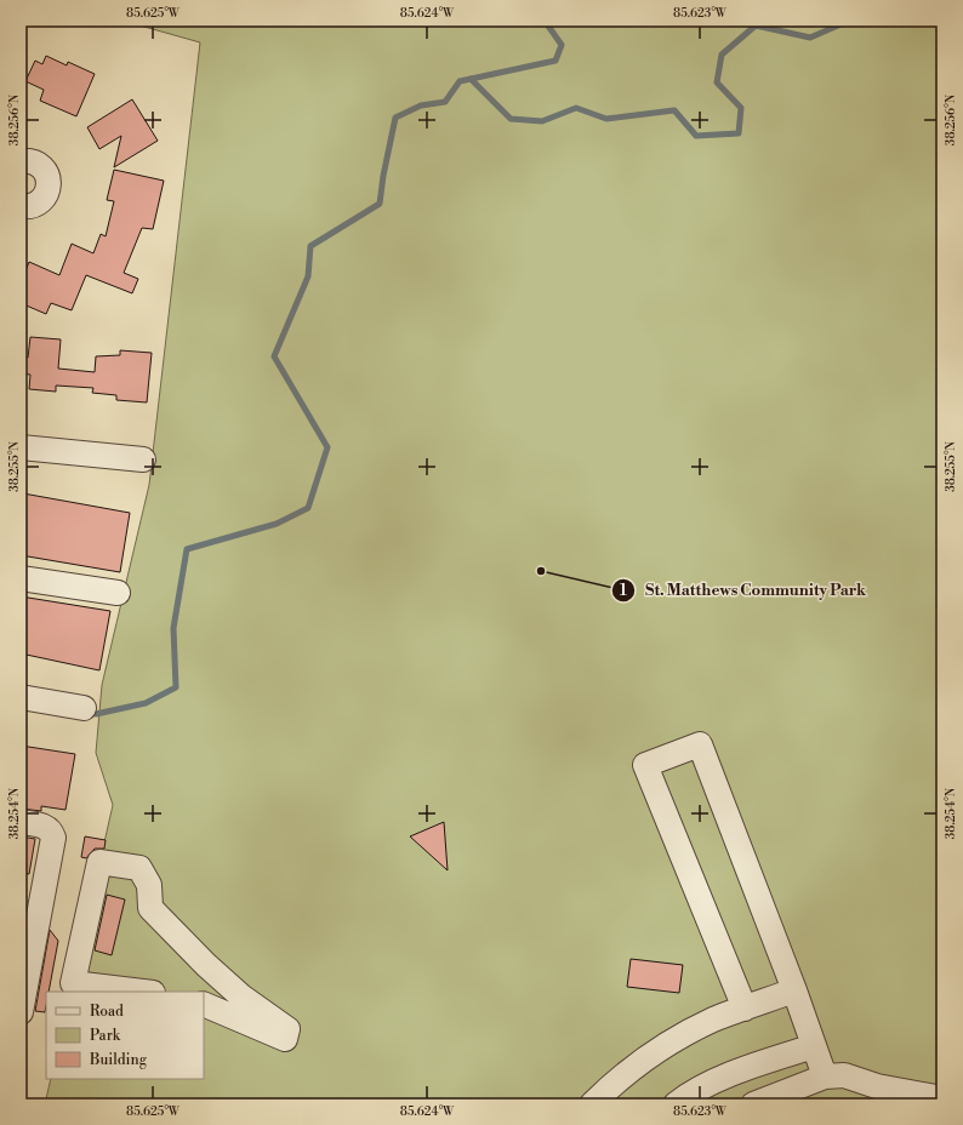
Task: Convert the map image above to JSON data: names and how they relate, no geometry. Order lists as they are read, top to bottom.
{
  "places": ["St. Matthews Community Park"],
  "legend": ["Road", "Park", "Building"],
  "coordinates": [
    "85.625°W",
    "85.624°W",
    "85.623°W",
    "38.256°N",
    "38.255°N",
    "38.254°N"
  ]
}
